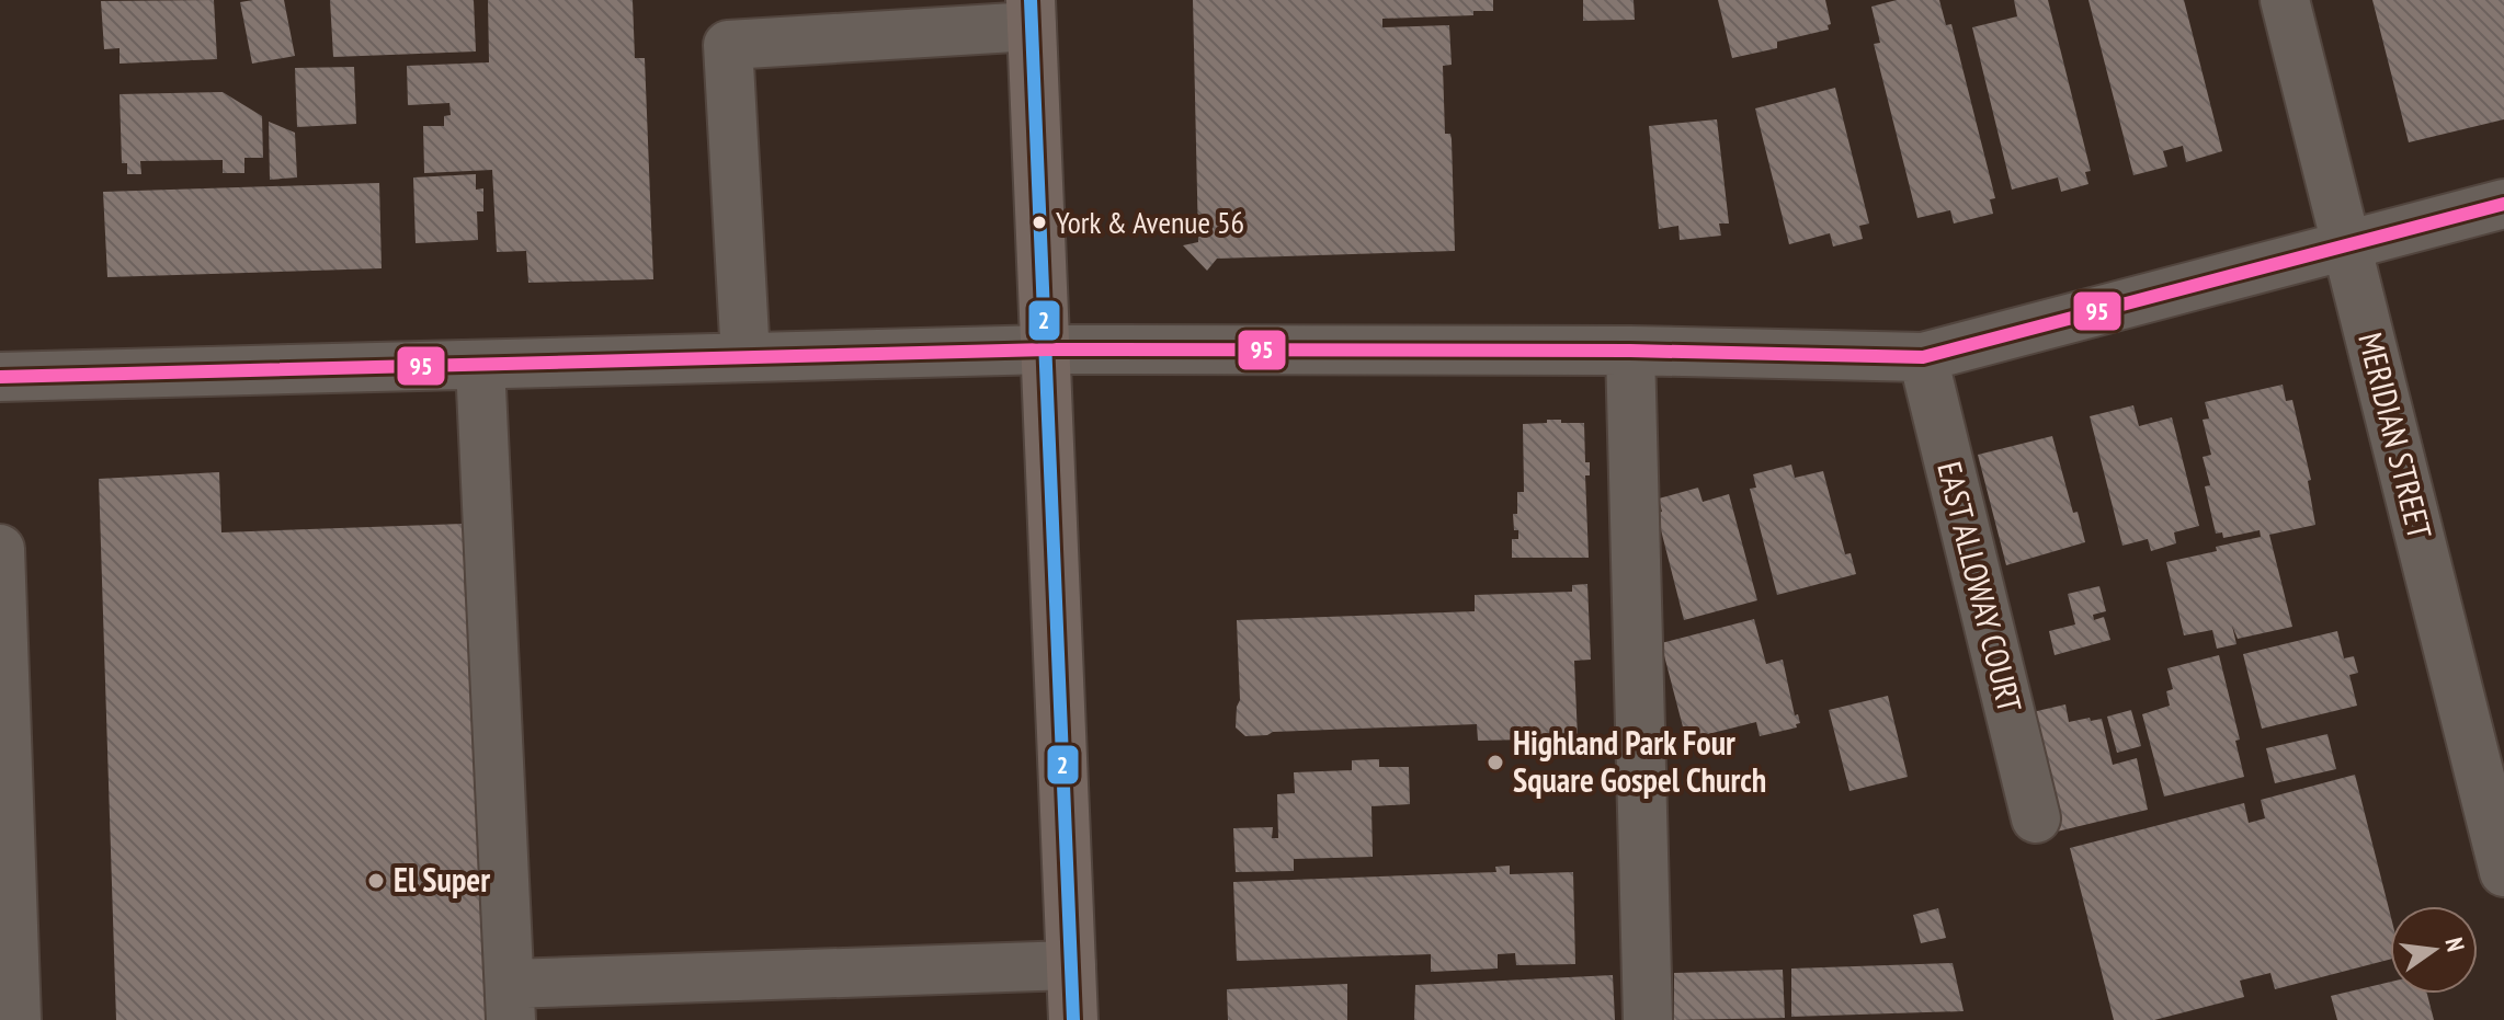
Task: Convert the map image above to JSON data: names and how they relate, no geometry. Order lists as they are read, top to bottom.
{
  "streets": {
    "street": ["MERIDIAN STREET", "EAST ALLOWAY COURT"]
  },
  "places": ["York & Avenue 56", "Highland Park Four Square Gospel Church", "El Super"],
  "lines": ["transit line 2", "transit line 95"],
  "north": "right"
}
